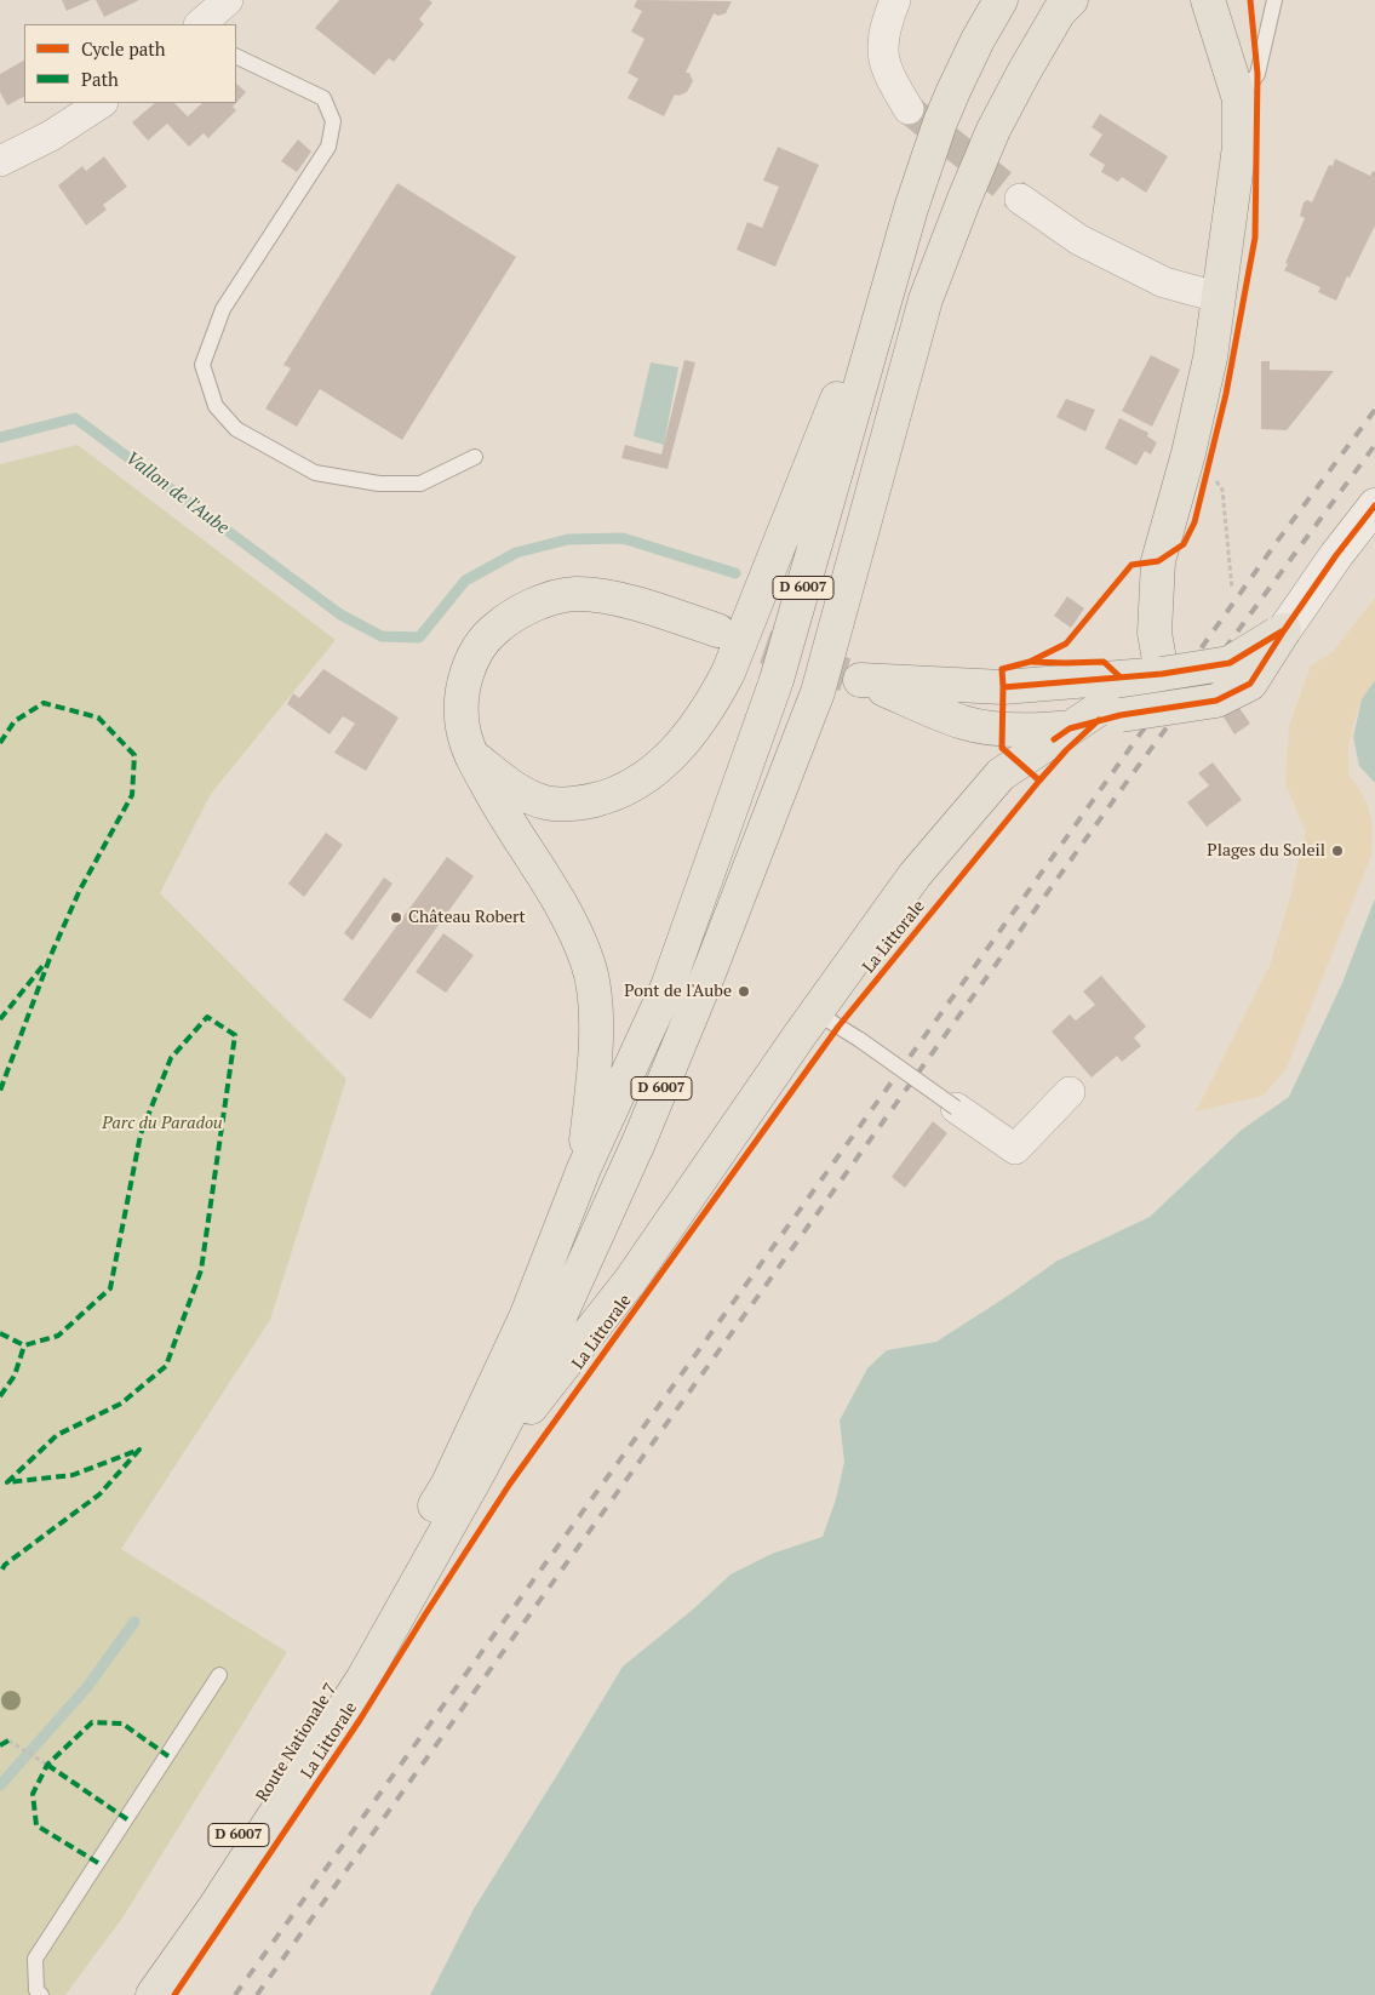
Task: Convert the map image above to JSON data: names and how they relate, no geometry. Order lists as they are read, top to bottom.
{
  "streets": {
    "main road": ["D 6007", "Route Nationale 7"],
    "cycle path": ["La Littorale"]
  },
  "crossings": [
    ["D 6007", "Route Nationale 7"]
  ],
  "water": ["Vallon de l'Aube"],
  "parks": ["Parc du Paradou"],
  "places": ["Plages du Soleil", "Château Robert", "Pont de l'Aube"],
  "legend": ["Cycle path", "Path"]
}
